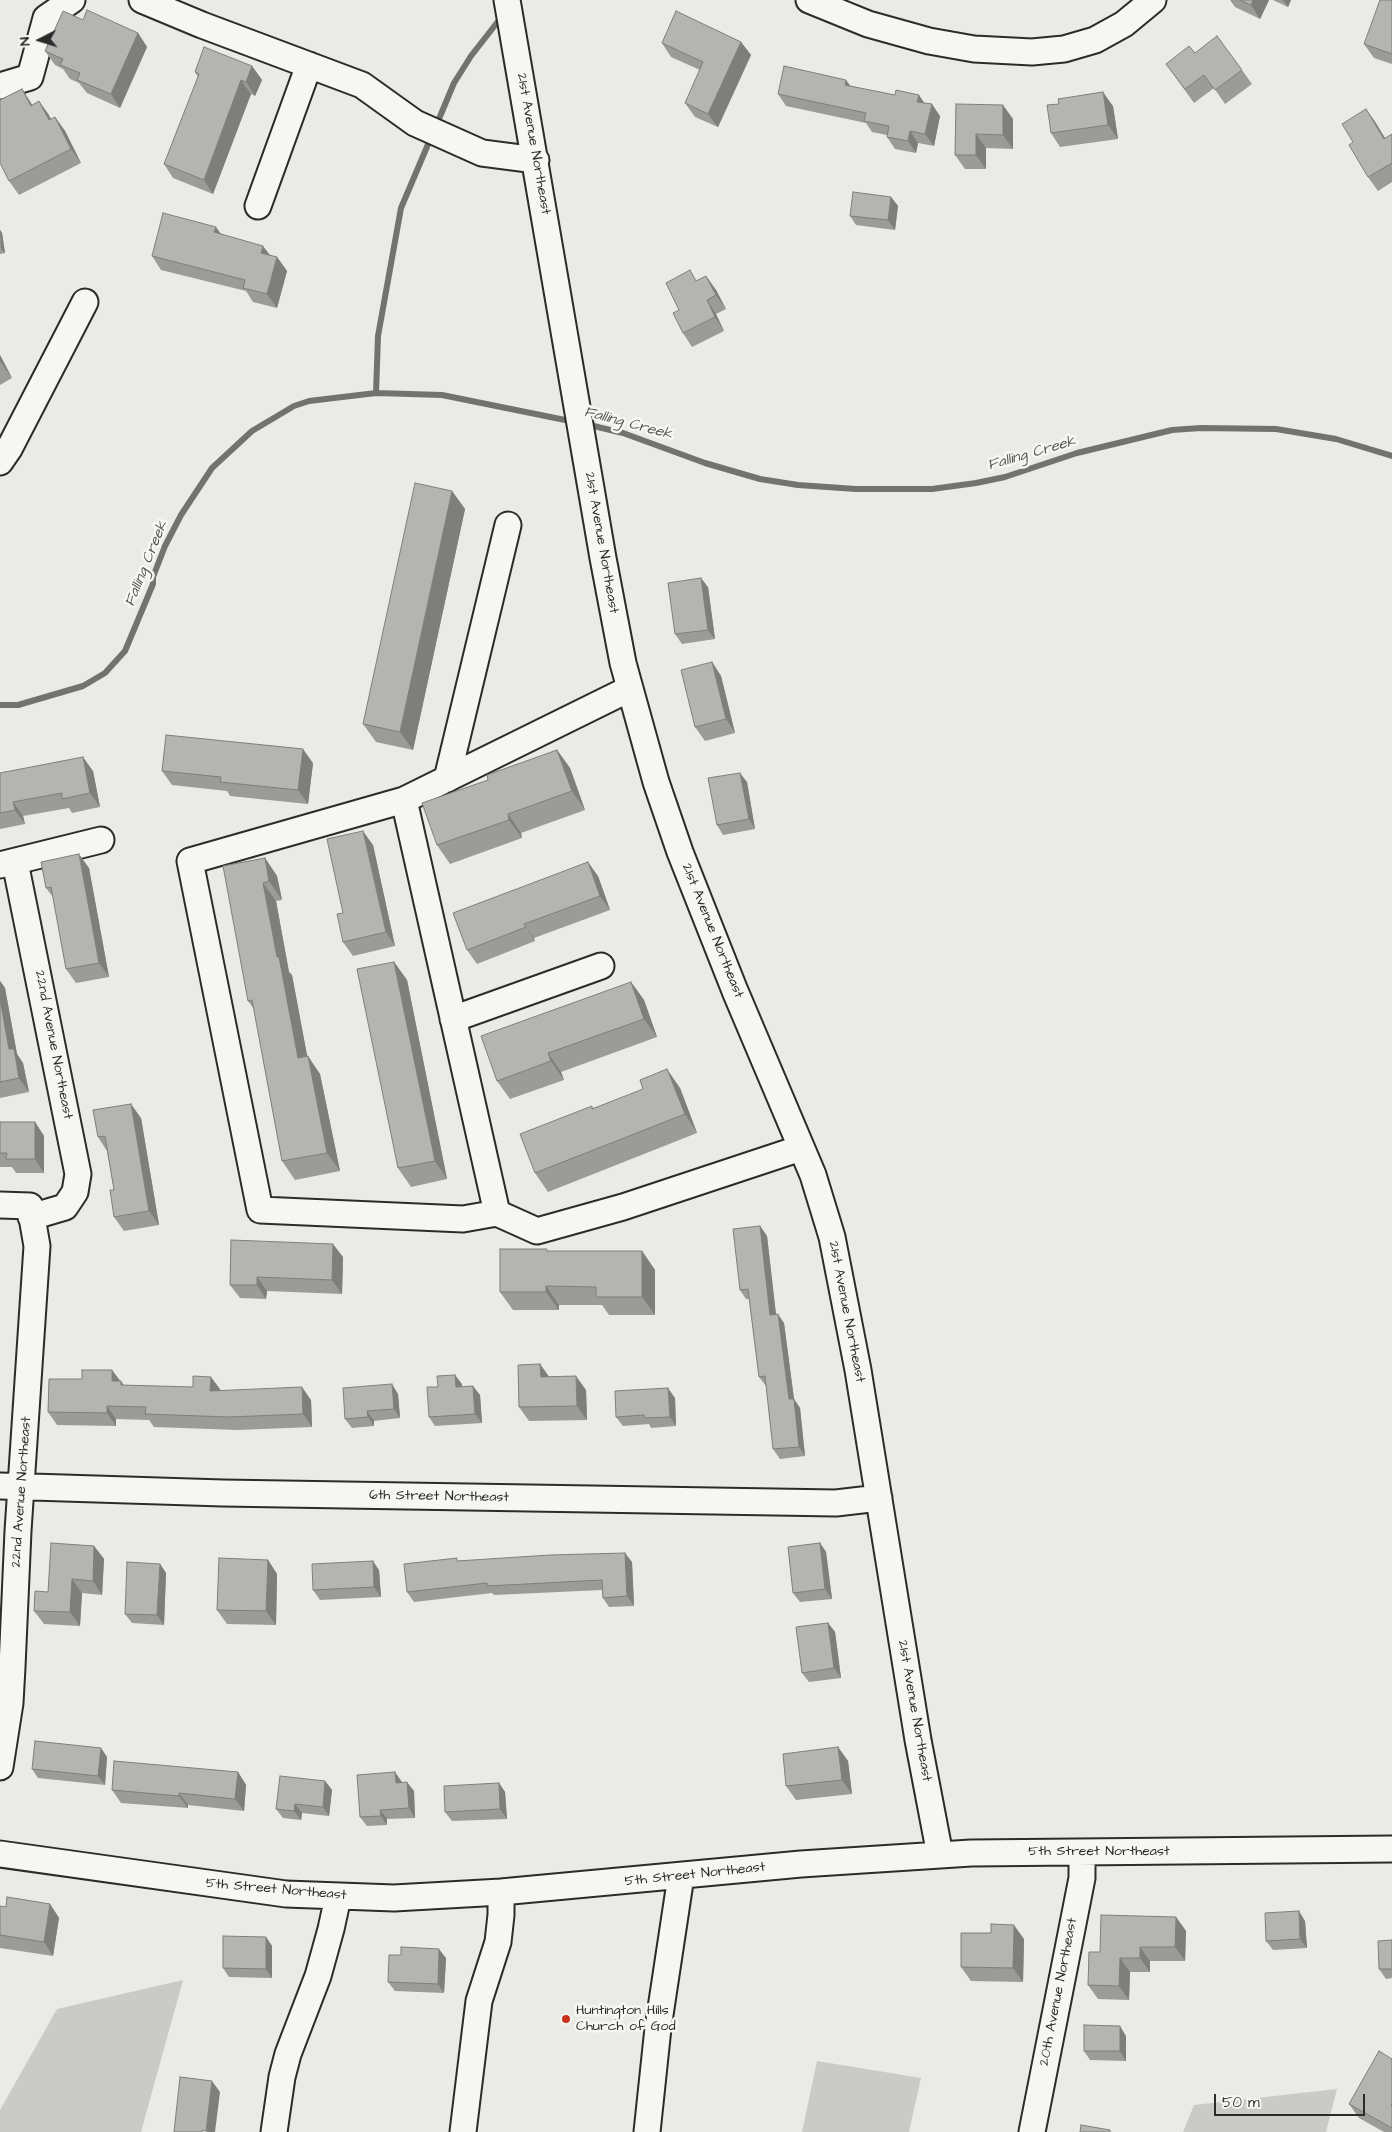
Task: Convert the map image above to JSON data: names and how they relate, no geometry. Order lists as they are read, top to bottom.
{
  "streets": {
    "street": [
      "21st Avenue Northeast",
      "22nd Avenue Northeast",
      "6th Street Northeast",
      "5th Street Northeast",
      "20th Avenue Northeast"
    ]
  },
  "crossings": [
    ["21st Avenue Northeast", "6th Street Northeast"],
    ["21st Avenue Northeast", "5th Street Northeast"],
    ["22nd Avenue Northeast", "6th Street Northeast"],
    ["5th Street Northeast", "20th Avenue Northeast"]
  ],
  "water": ["Falling Creek"],
  "places": ["Huntington Hills Church of God"],
  "scale_bar": "50 m",
  "north": "left"
}
